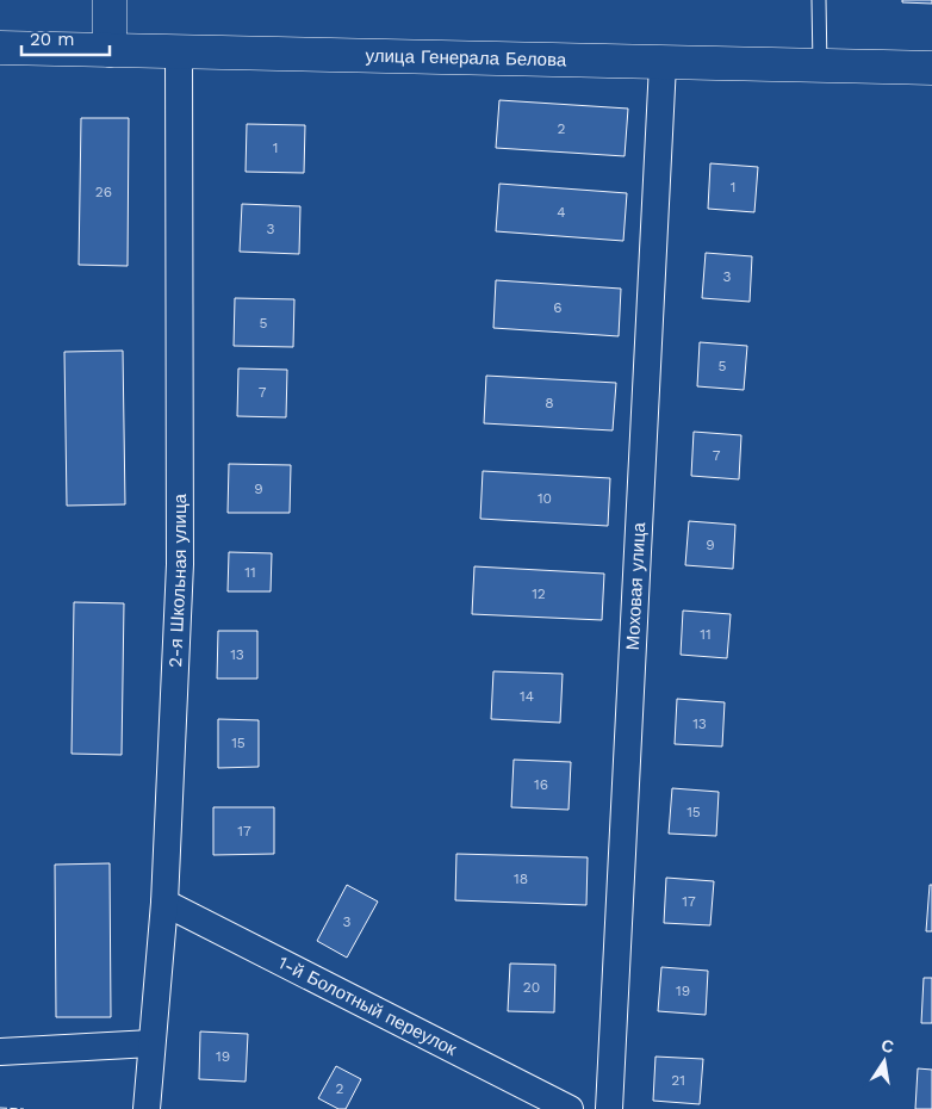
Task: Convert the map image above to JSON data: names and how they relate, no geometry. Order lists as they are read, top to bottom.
{
  "streets": {
    "street": [
      "улица Генерала Белова",
      "2-я Школьная улица",
      "Моховая улица",
      "1-й Болотный переулок"
    ]
  },
  "crossings": [
    ["улица Генерала Белова", "2-я Школьная улица"],
    ["улица Генерала Белова", "Моховая улица"],
    ["2-я Школьная улица", "1-й Болотный переулок"]
  ],
  "house_numbers": [
    "2",
    "1",
    "1",
    "26",
    "4",
    "3",
    "3",
    "6",
    "5",
    "5",
    "7",
    "8",
    "7",
    "9",
    "10",
    "9",
    "11",
    "12",
    "11",
    "13",
    "14",
    "13",
    "15",
    "16",
    "15",
    "17",
    "18",
    "17",
    "3",
    "20",
    "19",
    "19",
    "21",
    "2"
  ],
  "scale_bar": "20 m",
  "north": "top"
}
